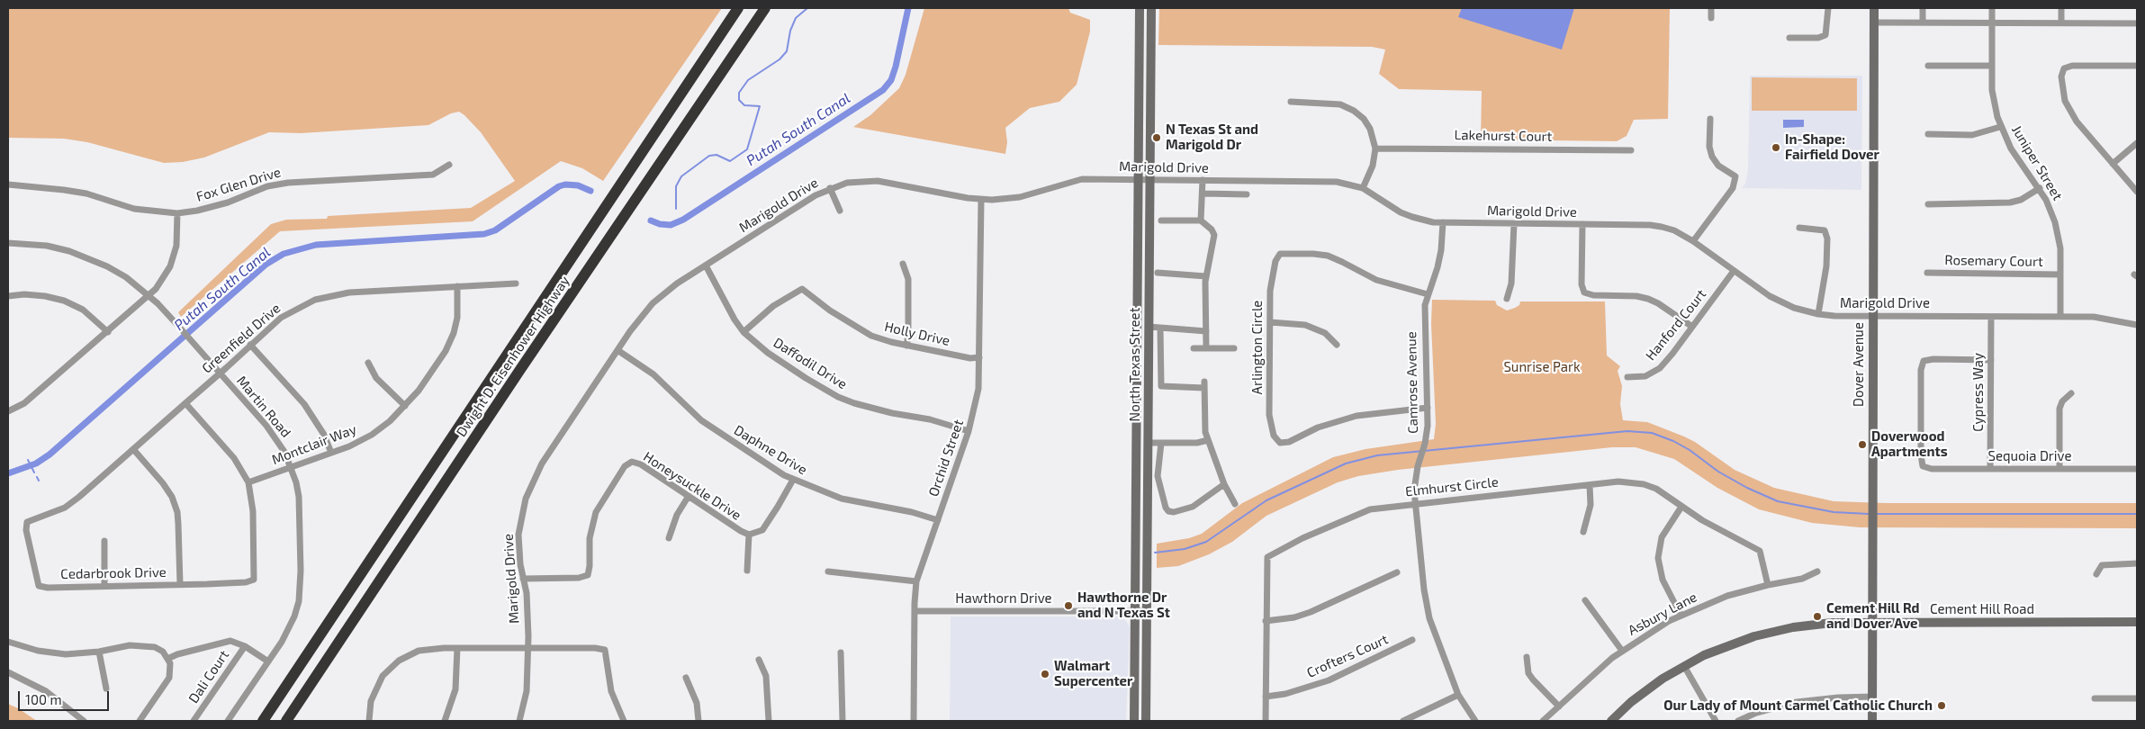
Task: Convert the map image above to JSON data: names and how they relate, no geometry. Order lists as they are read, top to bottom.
{
  "streets": {
    "highway": ["Dwight D. Eisenhower Highway"],
    "main road": ["North Texas Street", "Dover Avenue", "Cement Hill Road"],
    "street": [
      "Lakehurst Court",
      "Juniper Street",
      "Marigold Drive",
      "Fox Glen Drive",
      "Rosemary Court",
      "Hanford Court",
      "Holly Drive",
      "Greenfield Drive",
      "Arlington Circle",
      "Daffodil Drive",
      "Camrose Avenue",
      "Cypress Way",
      "Martin Road",
      "Montclair Way",
      "Daphne Drive",
      "Sequoia Drive",
      "Orchid Street",
      "Honeysuckle Drive",
      "Elmhurst Circle",
      "Cedarbrook Drive",
      "Hawthorn Drive",
      "Asbury Lane",
      "Crofters Court",
      "Dali Court"
    ]
  },
  "crossings": [
    ["Juniper Street", "Marigold Drive"],
    ["Juniper Street", "Rosemary Court"],
    ["Marigold Drive", "Hanford Court"],
    ["Marigold Drive", "Daffodil Drive"],
    ["Marigold Drive", "North Texas Street"],
    ["Marigold Drive", "Dover Avenue"],
    ["Marigold Drive", "Camrose Avenue"],
    ["Marigold Drive", "Cypress Way"],
    ["Marigold Drive", "Daphne Drive"],
    ["Marigold Drive", "Orchid Street"],
    ["Marigold Drive", "Honeysuckle Drive"],
    ["Holly Drive", "Daffodil Drive"],
    ["Holly Drive", "Orchid Street"],
    ["Greenfield Drive", "Martin Road"],
    ["Greenfield Drive", "Montclair Way"],
    ["Greenfield Drive", "Cedarbrook Drive"],
    ["Arlington Circle", "Camrose Avenue"],
    ["Daffodil Drive", "Orchid Street"],
    ["North Texas Street", "Hawthorn Drive"],
    ["Dover Avenue", "Cement Hill Road"],
    ["Camrose Avenue", "Elmhurst Circle"],
    ["Cypress Way", "Sequoia Drive"],
    ["Martin Road", "Montclair Way"],
    ["Montclair Way", "Cedarbrook Drive"],
    ["Daphne Drive", "Orchid Street"],
    ["Daphne Drive", "Honeysuckle Drive"],
    ["Orchid Street", "Hawthorn Drive"],
    ["Elmhurst Circle", "Asbury Lane"],
    ["Elmhurst Circle", "Crofters Court"]
  ],
  "water": ["Putah South Canal"],
  "parks": ["Sunrise Park"],
  "places": [
    "N Texas St and Marigold Dr",
    "In-Shape: Fairfield Dover",
    "Doverwood Apartments",
    "Hawthorne Dr and N Texas St",
    "Cement Hill Rd and Dover Ave",
    "Walmart Supercenter",
    "Our Lady of Mount Carmel Catholic Church"
  ],
  "scale_bar": "100 m"
}
